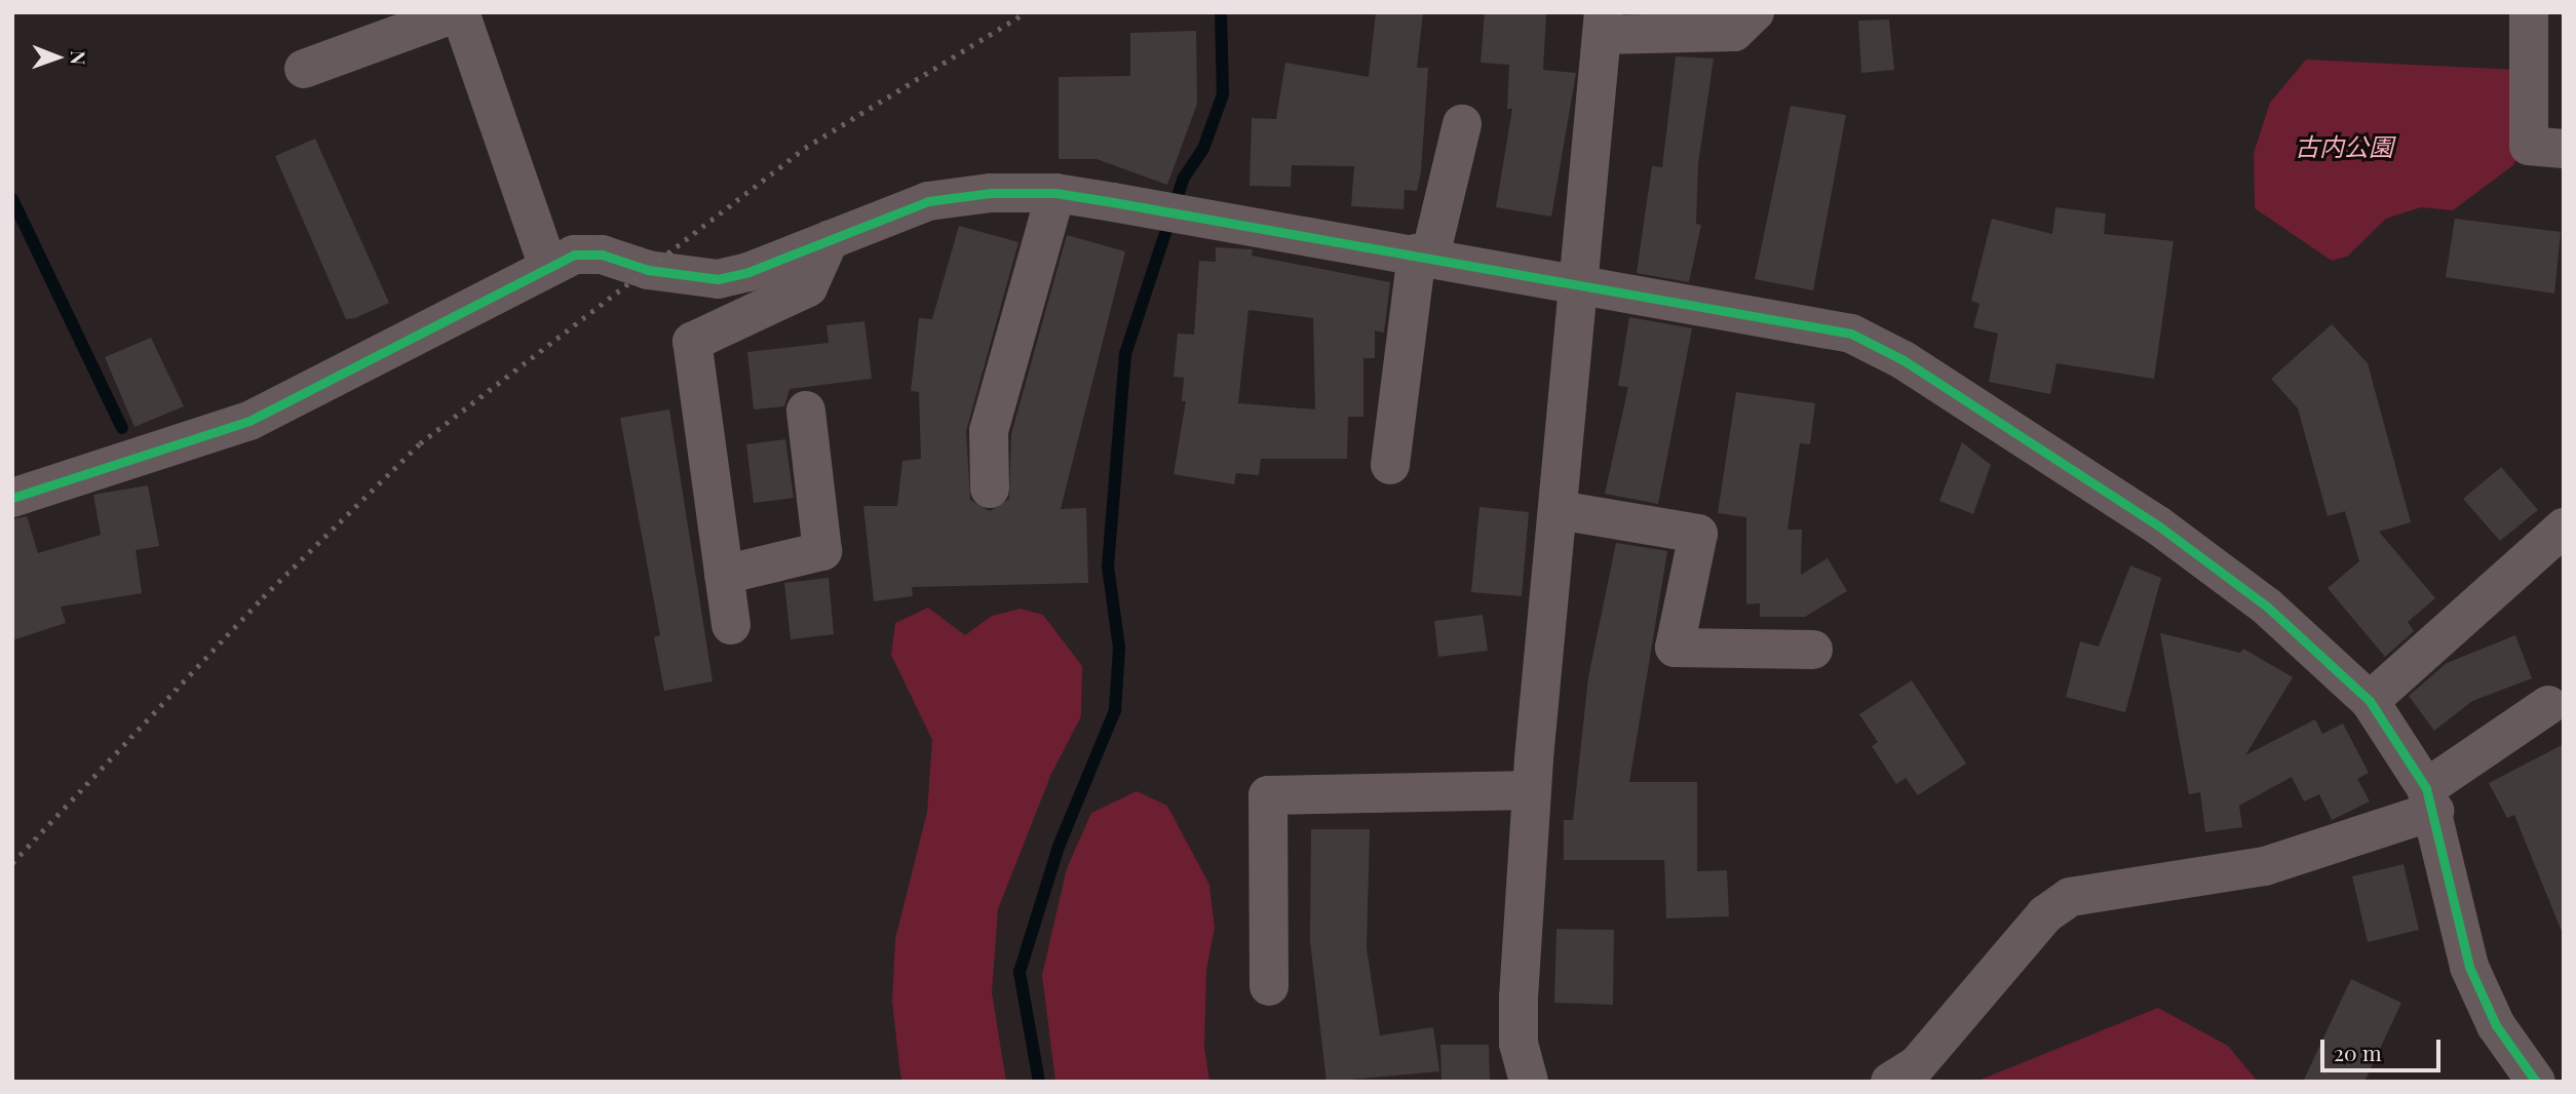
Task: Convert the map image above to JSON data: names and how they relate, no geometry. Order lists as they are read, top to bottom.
{
  "parks": ["古内公園"],
  "scale_bar": "20 m",
  "north": "right"
}
